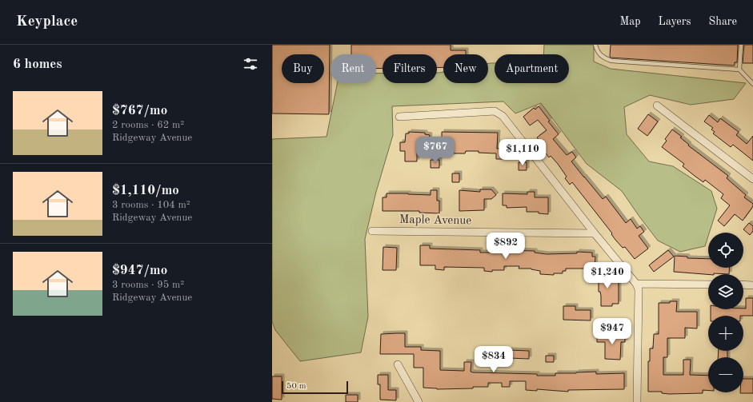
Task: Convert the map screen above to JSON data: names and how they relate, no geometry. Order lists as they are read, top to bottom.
{
  "streets": {
    "street": ["Maple Avenue"]
  },
  "scale_bar": "50 m",
  "page": {
    "header": "Keyplace",
    "nav": ["Map", "Layers", "Share"],
    "heading": "6 homes",
    "chip": [
      "Buy",
      "Rent",
      "Filters",
      "New",
      "Apartment"
    ],
    "list": [
      {
        "name": "$767/mo",
        "note": "2 rooms · 62 m² · Ridgeway Avenue"
      },
      {
        "name": "$1,110/mo",
        "note": "3 rooms · 104 m² · Ridgeway Avenue"
      },
      {
        "name": "$947/mo",
        "note": "3 rooms · 95 m² · Ridgeway Avenue"
      }
    ],
    "price": [
      "$767",
      "$1,110",
      "$892",
      "$1,240",
      "$947",
      "$834"
    ],
    "map_buttons": ["+", "−"],
    "scale": "50 m"
  }
}
